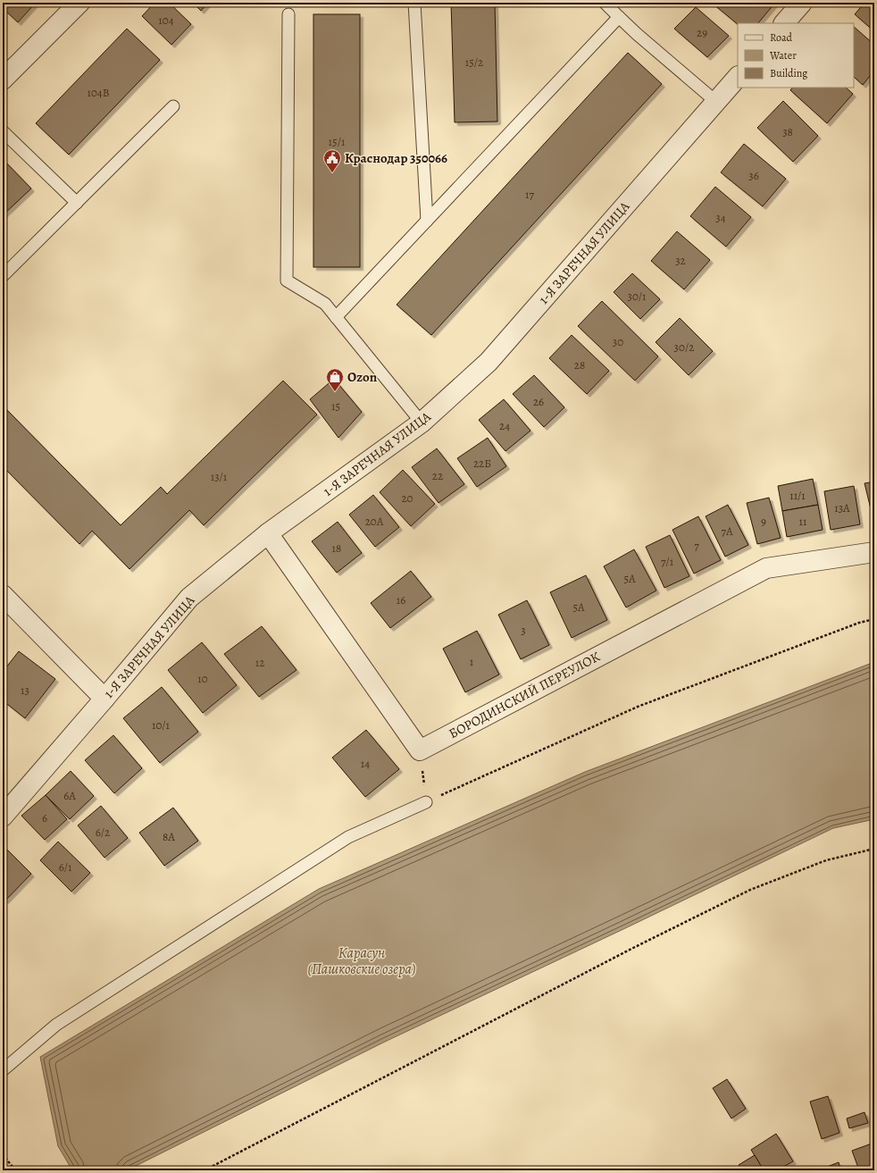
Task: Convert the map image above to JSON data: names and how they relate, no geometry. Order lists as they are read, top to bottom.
{
  "streets": {
    "street": ["1-Я ЗАРЕЧНАЯ УЛИЦА", "БОРОДИНСКИЙ ПЕРЕУЛОК"]
  },
  "water": ["Карасун (Пашковские озера)"],
  "places": {
    "public building": ["Краснодар 350066"],
    "shop": ["Ozon"]
  },
  "house_numbers": [
    "104",
    "29",
    "15/2",
    "104В",
    "38",
    "15/1",
    "36",
    "17",
    "34",
    "32",
    "30/1",
    "30",
    "30/2",
    "28",
    "26",
    "15",
    "24",
    "22Б",
    "22",
    "13/1",
    "11/1",
    "20",
    "13А",
    "20А",
    "9",
    "11",
    "7А",
    "7",
    "18",
    "7/1",
    "5А",
    "16",
    "5А",
    "3",
    "1",
    "12",
    "10",
    "13",
    "10/1",
    "14",
    "6А",
    "6",
    "6/2",
    "8А",
    "6/1"
  ],
  "legend": ["Road", "Water", "Building"]
}
